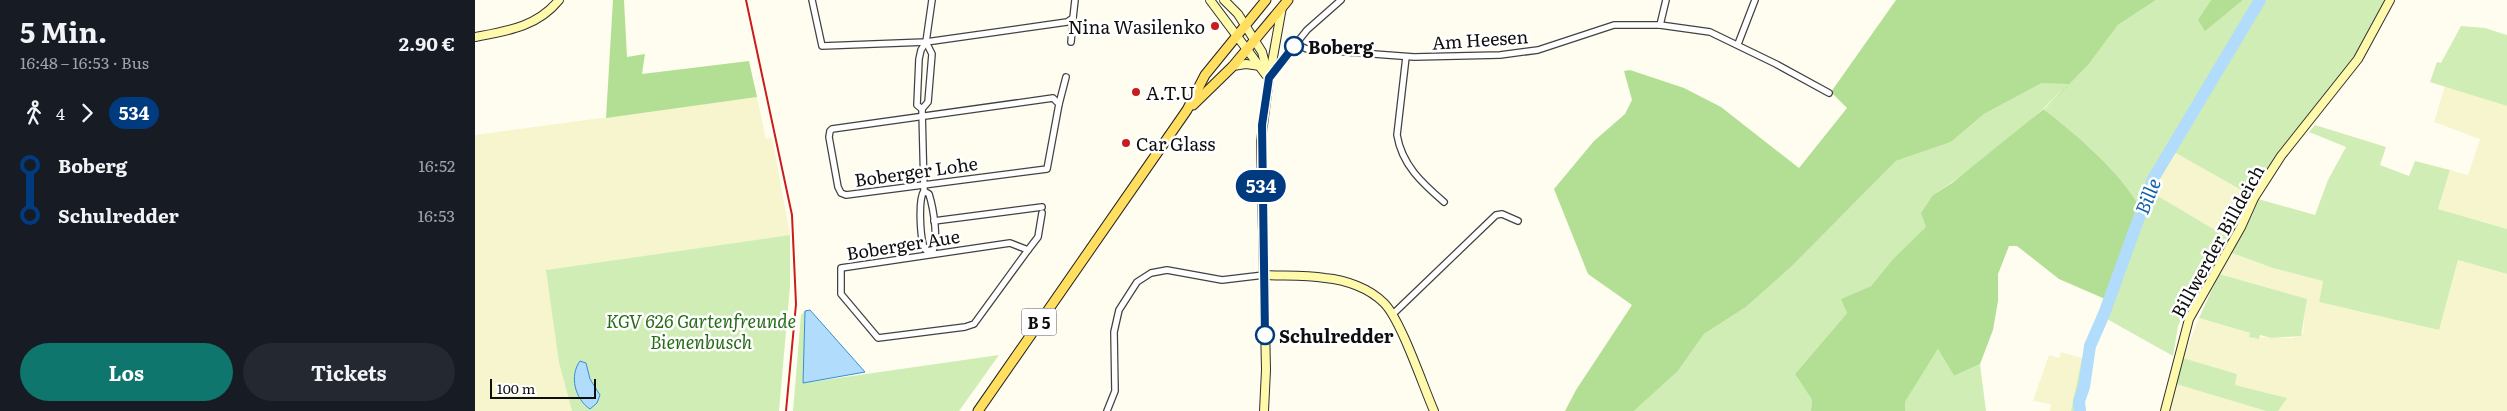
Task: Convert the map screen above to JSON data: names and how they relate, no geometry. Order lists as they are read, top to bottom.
{
  "streets": {
    "main road": ["B 5"],
    "street": [
      "Am Heesen",
      "Boberger Lohe",
      "Billwerder Billdeich",
      "Boberger Aue"
    ]
  },
  "water": ["Bille"],
  "parks": ["KGV 626 Gartenfreunde Bienenbusch"],
  "places": [
    "Nina Wasilenko",
    "Boberg",
    "A.T.U",
    "Car Glass",
    "Schulredder"
  ],
  "lines": ["bus line 534"],
  "scale_bar": "100 m",
  "page": {
    "heading": ["5 Min.", "16:48 – 16:53 · Bus", "2.90 €"],
    "on_map": "534",
    "legs": ["4", "534"],
    "list": [
      {
        "name": "Boberg",
        "value": "16:52"
      },
      {
        "name": "Schulredder",
        "value": "16:53"
      }
    ],
    "buttons": ["Los", "Tickets"],
    "scale": "100 m"
  }
}
